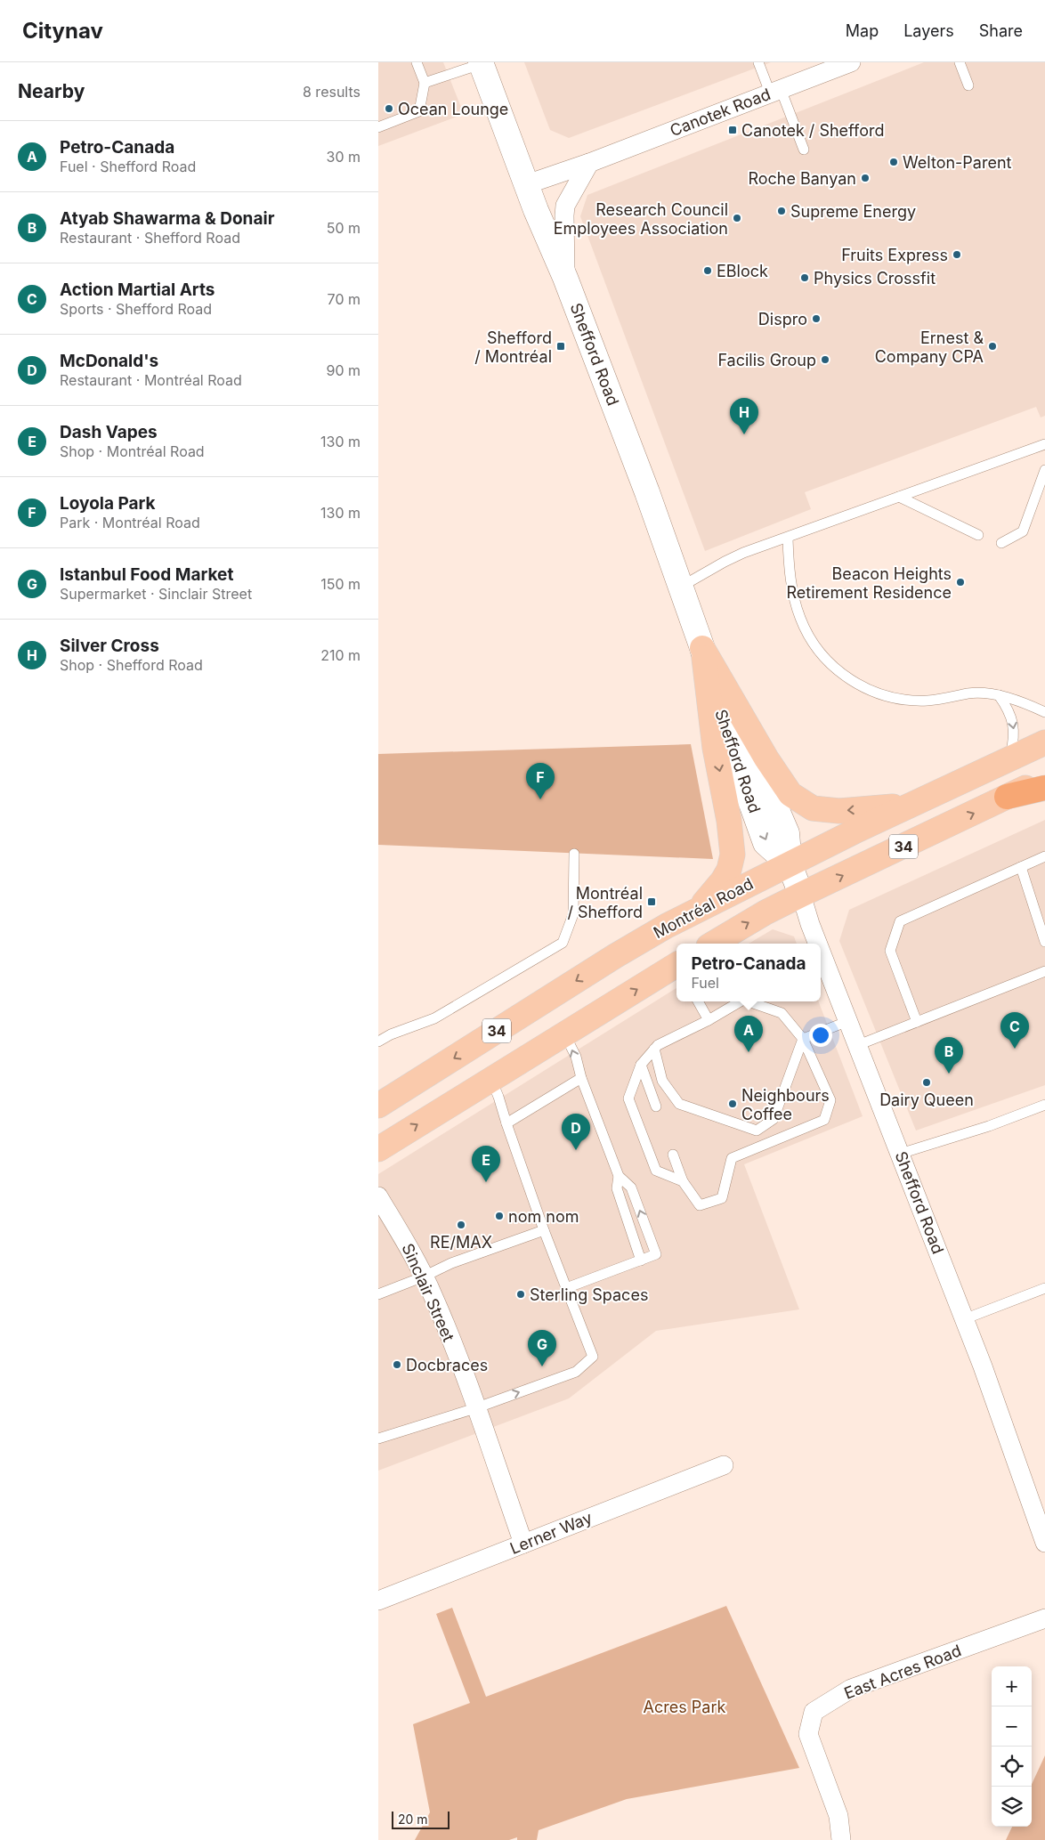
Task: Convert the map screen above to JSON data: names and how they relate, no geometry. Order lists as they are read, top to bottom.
{
  "streets": {
    "main road": ["34", "Montréal Road"],
    "street": [
      "Canotek Road",
      "Shefford Road",
      "Sinclair Street",
      "Lerner Way",
      "East Acres Road"
    ]
  },
  "crossings": [
    ["Canotek Road", "Shefford Road"],
    ["Shefford Road", "34"],
    ["Shefford Road", "Montréal Road"],
    ["Sinclair Street", "Lerner Way"]
  ],
  "parks": ["Acres Park"],
  "places": {
    "other": [
      "Ocean Lounge",
      "Welton-Parent",
      "Roche Banyan",
      "Supreme Energy",
      "Research Council Employees Association",
      "Fruits Express",
      "EBlock",
      "Physics Crossfit",
      "Dispro",
      "Ernest & Company CPA",
      "Facilis Group",
      "Beacon Heights Retirement Residence",
      "Dairy Queen",
      "Neighbours Coffee",
      "nom nom",
      "RE/MAX",
      "Sterling Spaces",
      "Docbraces"
    ],
    "transit": ["Canotek / Shefford", "Shefford / Montréal", "Montréal / Shefford"]
  },
  "scale_bar": "20 m",
  "page": {
    "header": "Citynav",
    "nav": ["Map", "Layers", "Share"],
    "heading": ["Nearby", "8 results"],
    "list": [
      {
        "mark": "A",
        "name": "Petro-Canada",
        "note": "Fuel · Shefford Road",
        "value": "30 m"
      },
      {
        "mark": "B",
        "name": "Atyab Shawarma & Donair",
        "note": "Restaurant · Shefford Road",
        "value": "50 m"
      },
      {
        "mark": "C",
        "name": "Action Martial Arts",
        "note": "Sports · Shefford Road",
        "value": "70 m"
      },
      {
        "mark": "D",
        "name": "McDonald's",
        "note": "Restaurant · Montréal Road",
        "value": "90 m"
      },
      {
        "mark": "E",
        "name": "Dash Vapes",
        "note": "Shop · Montréal Road",
        "value": "130 m"
      },
      {
        "mark": "F",
        "name": "Loyola Park",
        "note": "Park · Montréal Road",
        "value": "130 m"
      },
      {
        "mark": "G",
        "name": "Istanbul Food Market",
        "note": "Supermarket · Sinclair Street",
        "value": "150 m"
      },
      {
        "mark": "H",
        "name": "Silver Cross",
        "note": "Shop · Shefford Road",
        "value": "210 m"
      }
    ],
    "pins": [
      "H",
      "F",
      "C",
      "A",
      "B",
      "D",
      "E",
      "G"
    ],
    "popup": ["Petro-Canada", "Fuel"],
    "map_buttons": ["+", "−"],
    "scale": "20 m"
  }
}
